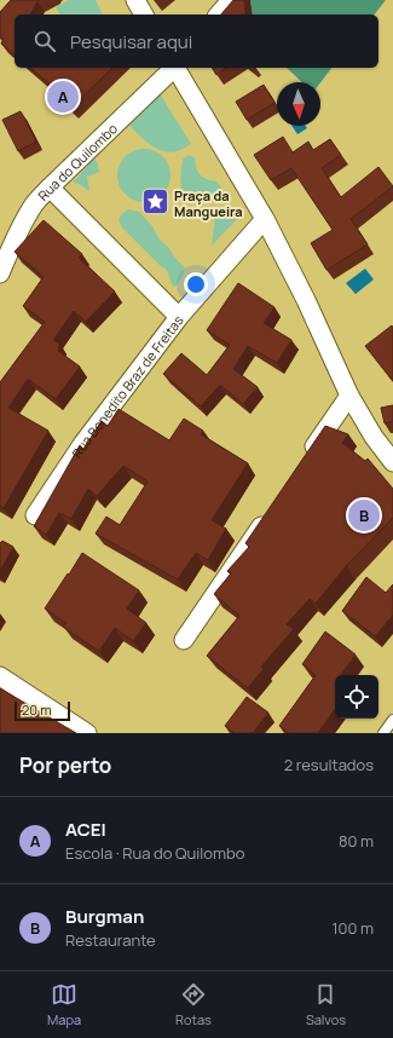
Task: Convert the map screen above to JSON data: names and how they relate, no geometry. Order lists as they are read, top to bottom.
{
  "streets": {
    "street": ["Rua do Quilombo", "Rua Benedito Braz de Freitas"]
  },
  "places": {
    "place": ["Praça da Mangueira"]
  },
  "scale_bar": "20 m",
  "north": "bottom",
  "page": {
    "search": "Pesquisar aqui",
    "pins": ["A", "B"],
    "scale": "20 m",
    "heading": ["Por perto", "2 resultados"],
    "list": [
      {
        "mark": "A",
        "name": "ACEI",
        "note": "Escola · Rua do Quilombo",
        "value": "80 m"
      },
      {
        "mark": "B",
        "name": "Burgman",
        "note": "Restaurante",
        "value": "100 m"
      }
    ],
    "nav": ["Mapa", "Rotas", "Salvos"]
  }
}
